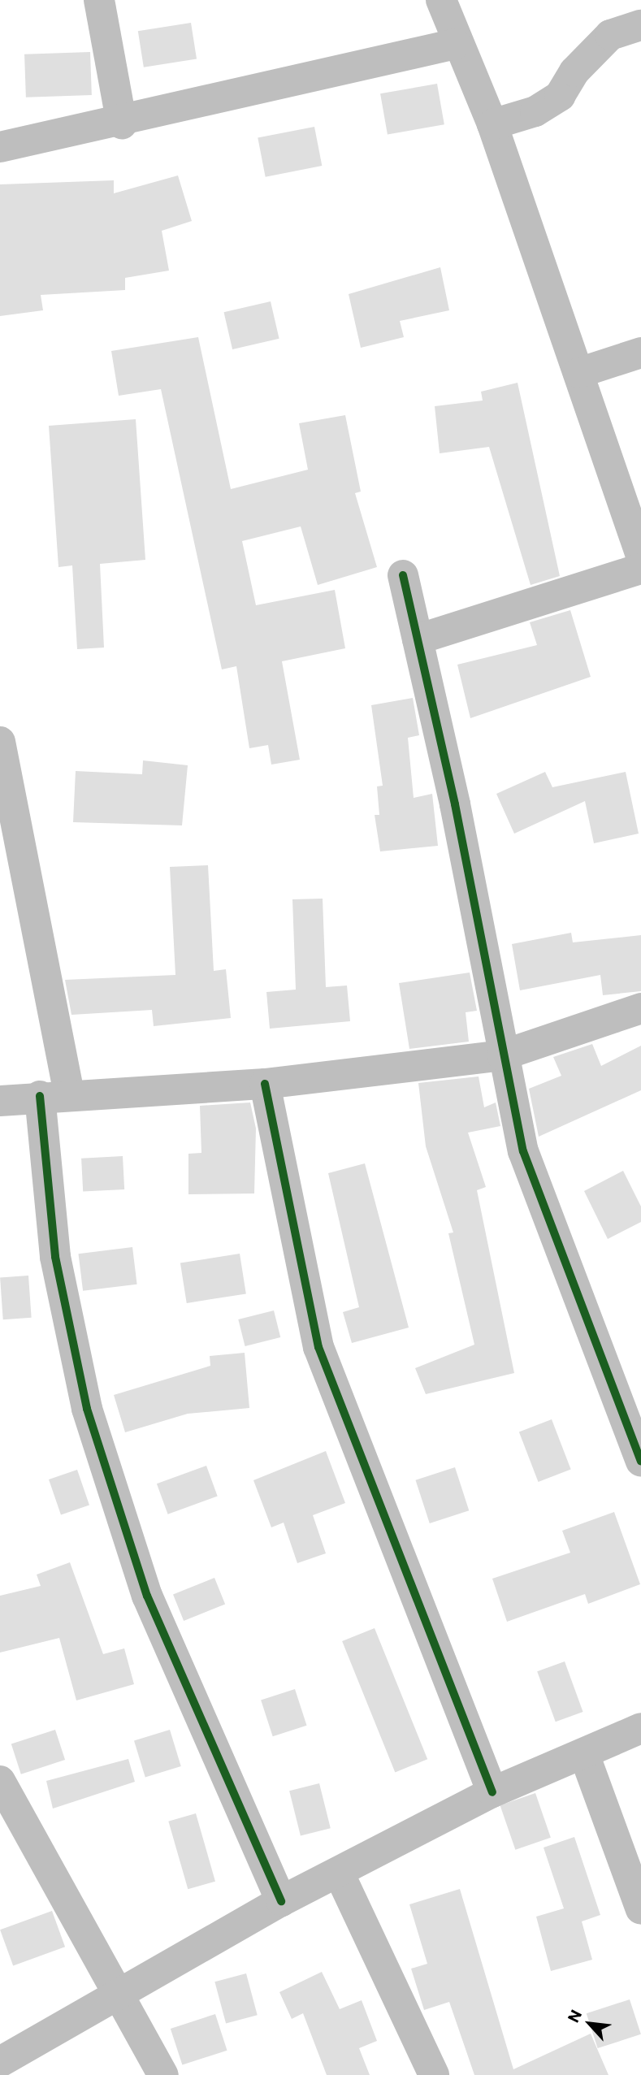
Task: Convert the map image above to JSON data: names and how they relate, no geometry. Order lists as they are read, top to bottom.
{
  "north": "top left"
}
